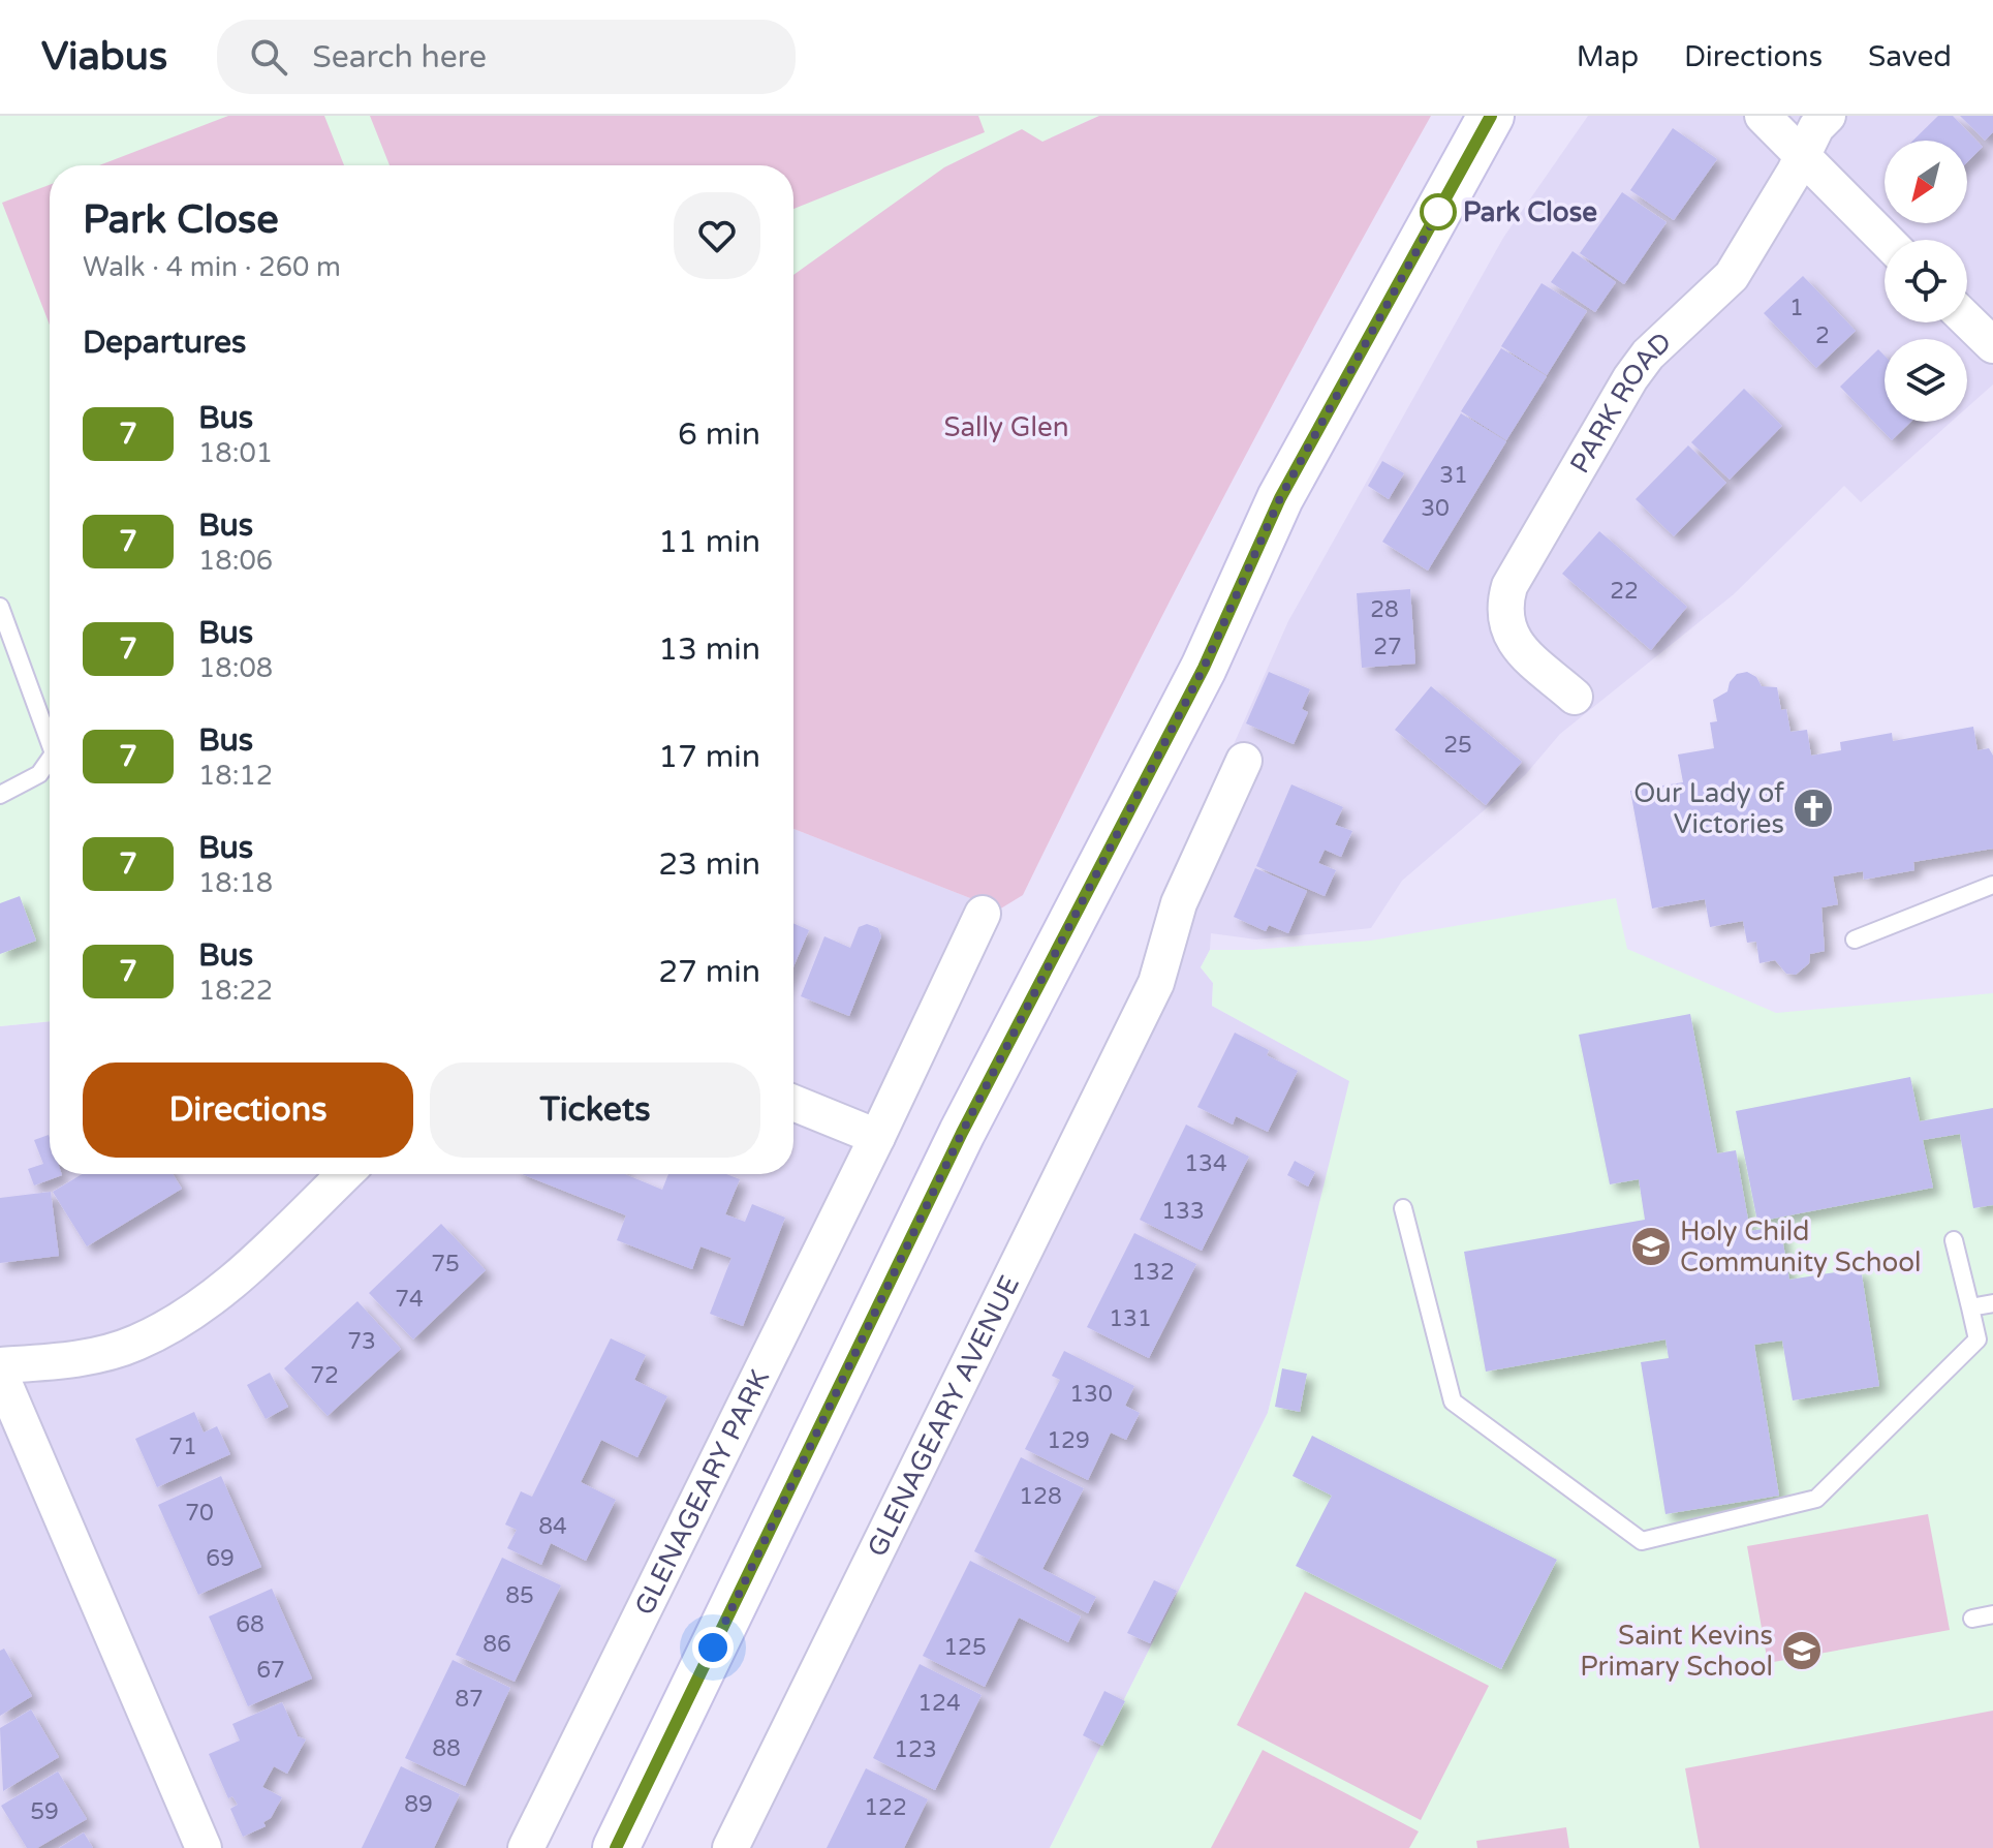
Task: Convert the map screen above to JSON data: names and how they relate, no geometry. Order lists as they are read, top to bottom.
{
  "streets": {
    "street": ["PARK ROAD", "GLENAGEARY AVENUE", "GLENAGEARY PARK"]
  },
  "parks": ["Sally Glen"],
  "places": {
    "other": ["Park Close"],
    "church": ["Our Lady of Victories"],
    "school or university": ["Holy Child Community School", "Saint Kevins Primary School"]
  },
  "lines": ["bus line 7"],
  "house_numbers": [
    "1",
    "2",
    "31",
    "30",
    "22",
    "28",
    "27",
    "25",
    "134",
    "133",
    "75",
    "132",
    "74",
    "131",
    "73",
    "72",
    "130",
    "129",
    "71",
    "128",
    "70",
    "84",
    "69",
    "85",
    "68",
    "86",
    "125",
    "67",
    "87",
    "124",
    "88",
    "123",
    "89",
    "122",
    "59"
  ],
  "north": "bottom left",
  "page": {
    "header": "Viabus",
    "search": "Search here",
    "nav": ["Map", "Directions", "Saved"],
    "heading": [
      ["Park Close", "Walk · 4 min · 260 m"],
      "Departures"
    ],
    "list": [
      {
        "mark": "7",
        "name": "Bus",
        "note": "18:01",
        "value": "6 min"
      },
      {
        "mark": "7",
        "name": "Bus",
        "note": "18:06",
        "value": "11 min"
      },
      {
        "mark": "7",
        "name": "Bus",
        "note": "18:08",
        "value": "13 min"
      },
      {
        "mark": "7",
        "name": "Bus",
        "note": "18:12",
        "value": "17 min"
      },
      {
        "mark": "7",
        "name": "Bus",
        "note": "18:18",
        "value": "23 min"
      },
      {
        "mark": "7",
        "name": "Bus",
        "note": "18:22",
        "value": "27 min"
      }
    ],
    "buttons": ["Directions", "Tickets"]
  }
}
